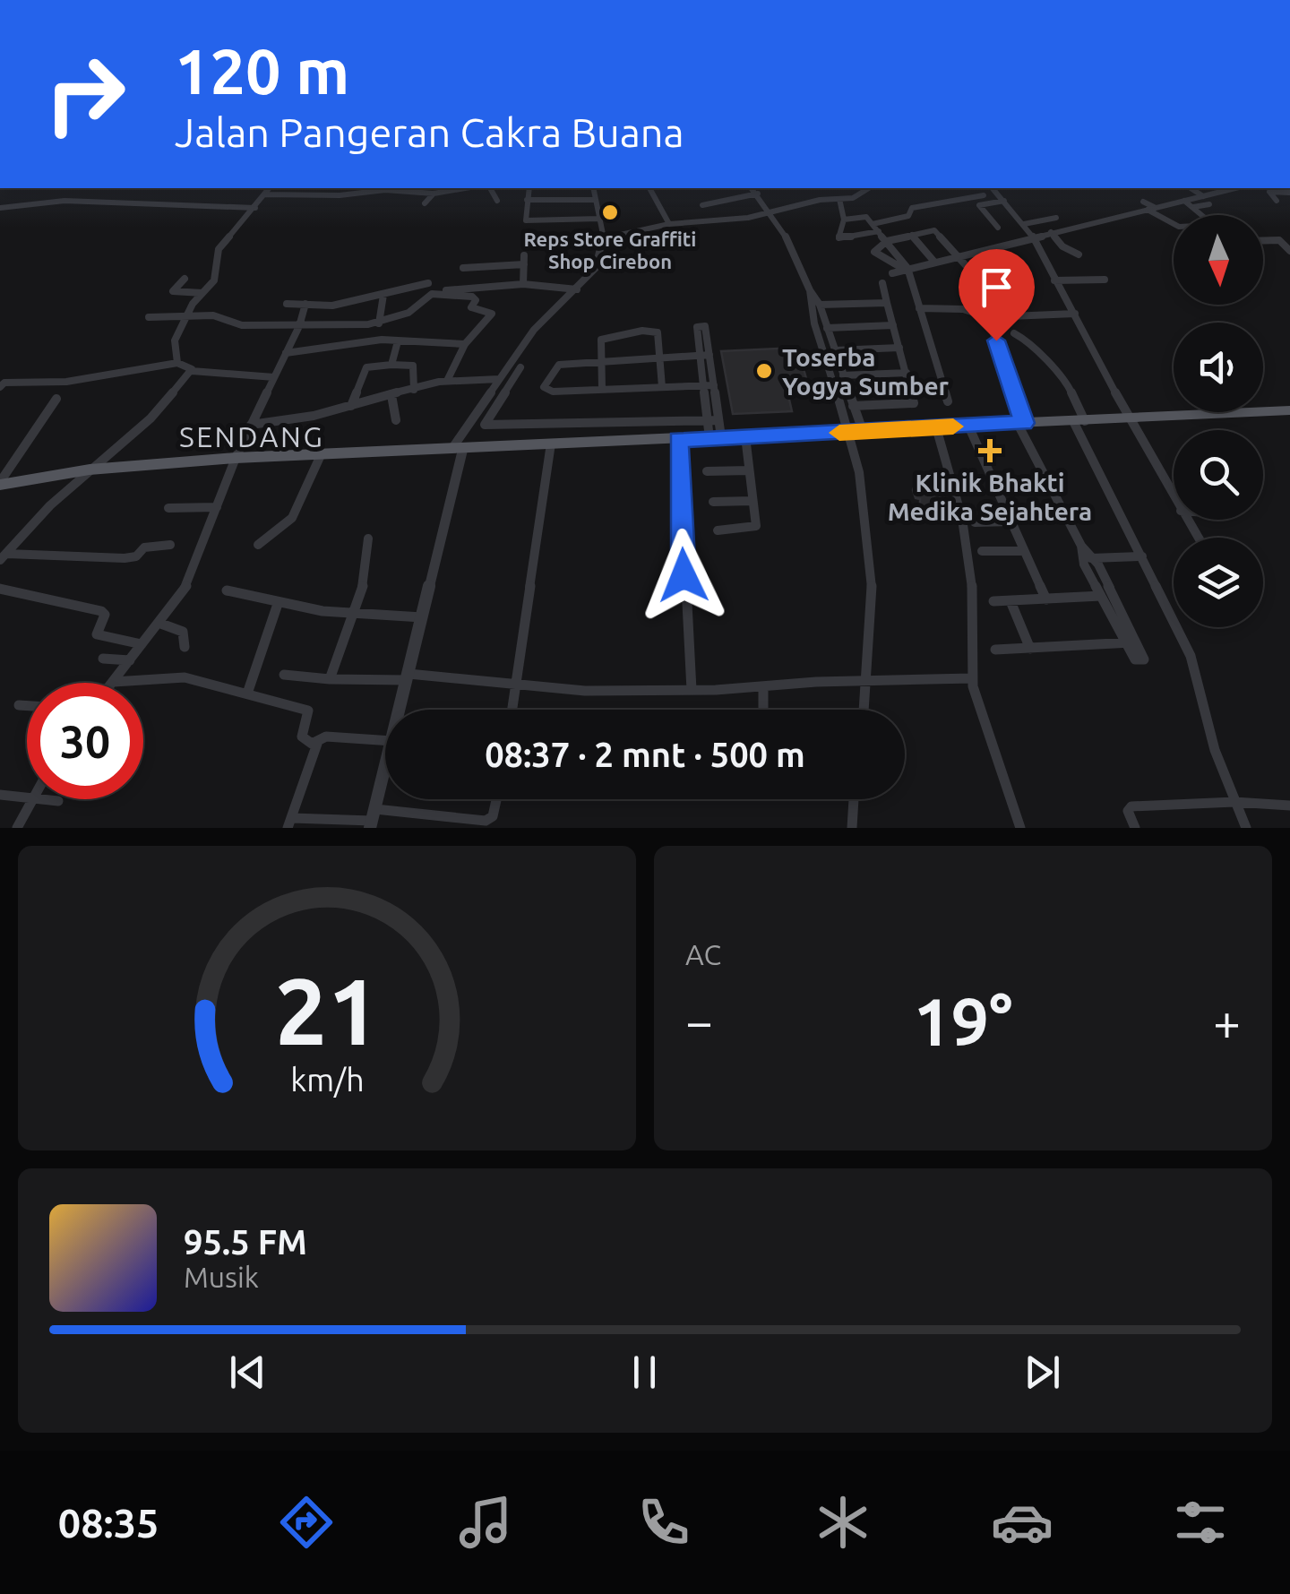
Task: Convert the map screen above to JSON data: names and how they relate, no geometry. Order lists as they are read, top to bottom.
{
  "districts": ["SENDANG"],
  "places": {
    "other": ["Reps Store Graffiti Shop Cirebon", "Toserba Yogya Sumber"],
    "health": ["Klinik Bhakti Medika Sejahtera"]
  },
  "north": "bottom",
  "page": {
    "turn": ["120 m", "Jalan Pangeran Cakra Buana"],
    "limit": "30",
    "trip": "08:37 · 2 mnt · 500 m",
    "tile": "AC",
    "heat": ["−", "19°", "+"],
    "song": ["95.5 FM", "Musik"],
    "tabs": "08:35",
    "gauge": ["21", "km/h"]
  }
}
